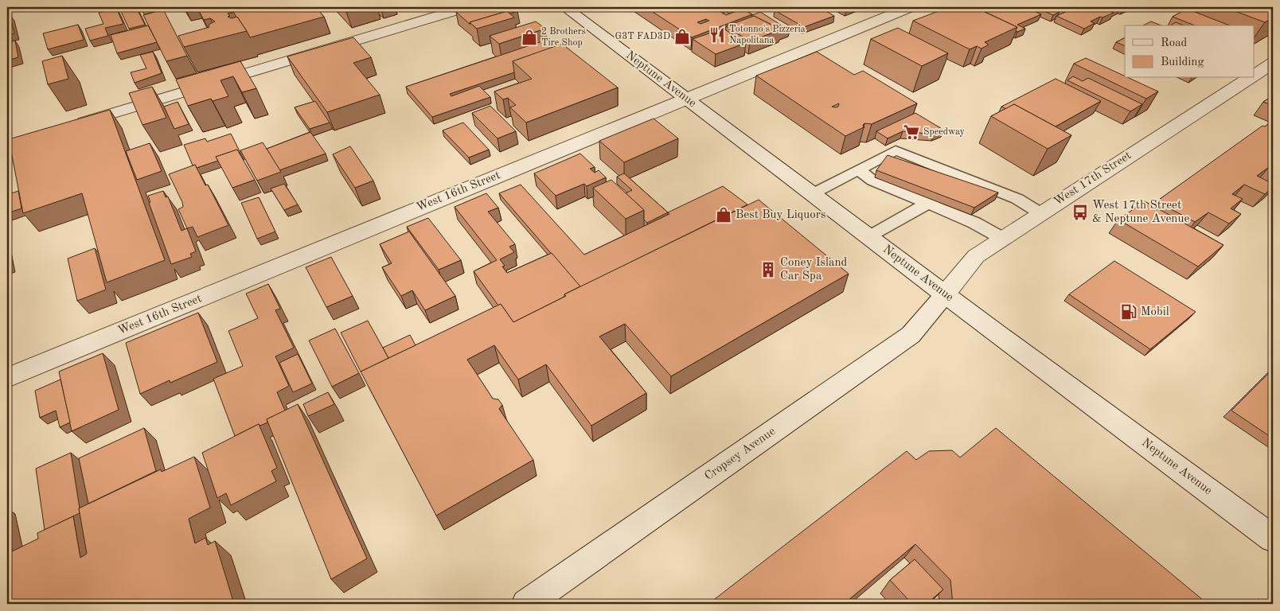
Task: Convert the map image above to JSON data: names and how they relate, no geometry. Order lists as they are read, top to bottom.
{
  "streets": {
    "street": [
      "Neptune Avenue",
      "West 17th Street",
      "West 16th Street",
      "Cropsey Avenue"
    ]
  },
  "crossings": [
    ["Neptune Avenue", "West 17th Street"],
    ["Neptune Avenue", "West 16th Street"],
    ["Neptune Avenue", "Cropsey Avenue"],
    ["West 17th Street", "Cropsey Avenue"]
  ],
  "places": {
    "restaurant": ["Totonno's Pizzeria Napolitana"],
    "shop": ["G3T FAD3D", "2 Brothers Tire Shop", "Best Buy Liquors"],
    "supermarket": ["Speedway"],
    "bus stop": ["West 17th Street & Neptune Avenue"],
    "building": ["Coney Island Car Spa"],
    "fuel station": ["Mobil"]
  },
  "legend": ["Road", "Building"]
}
